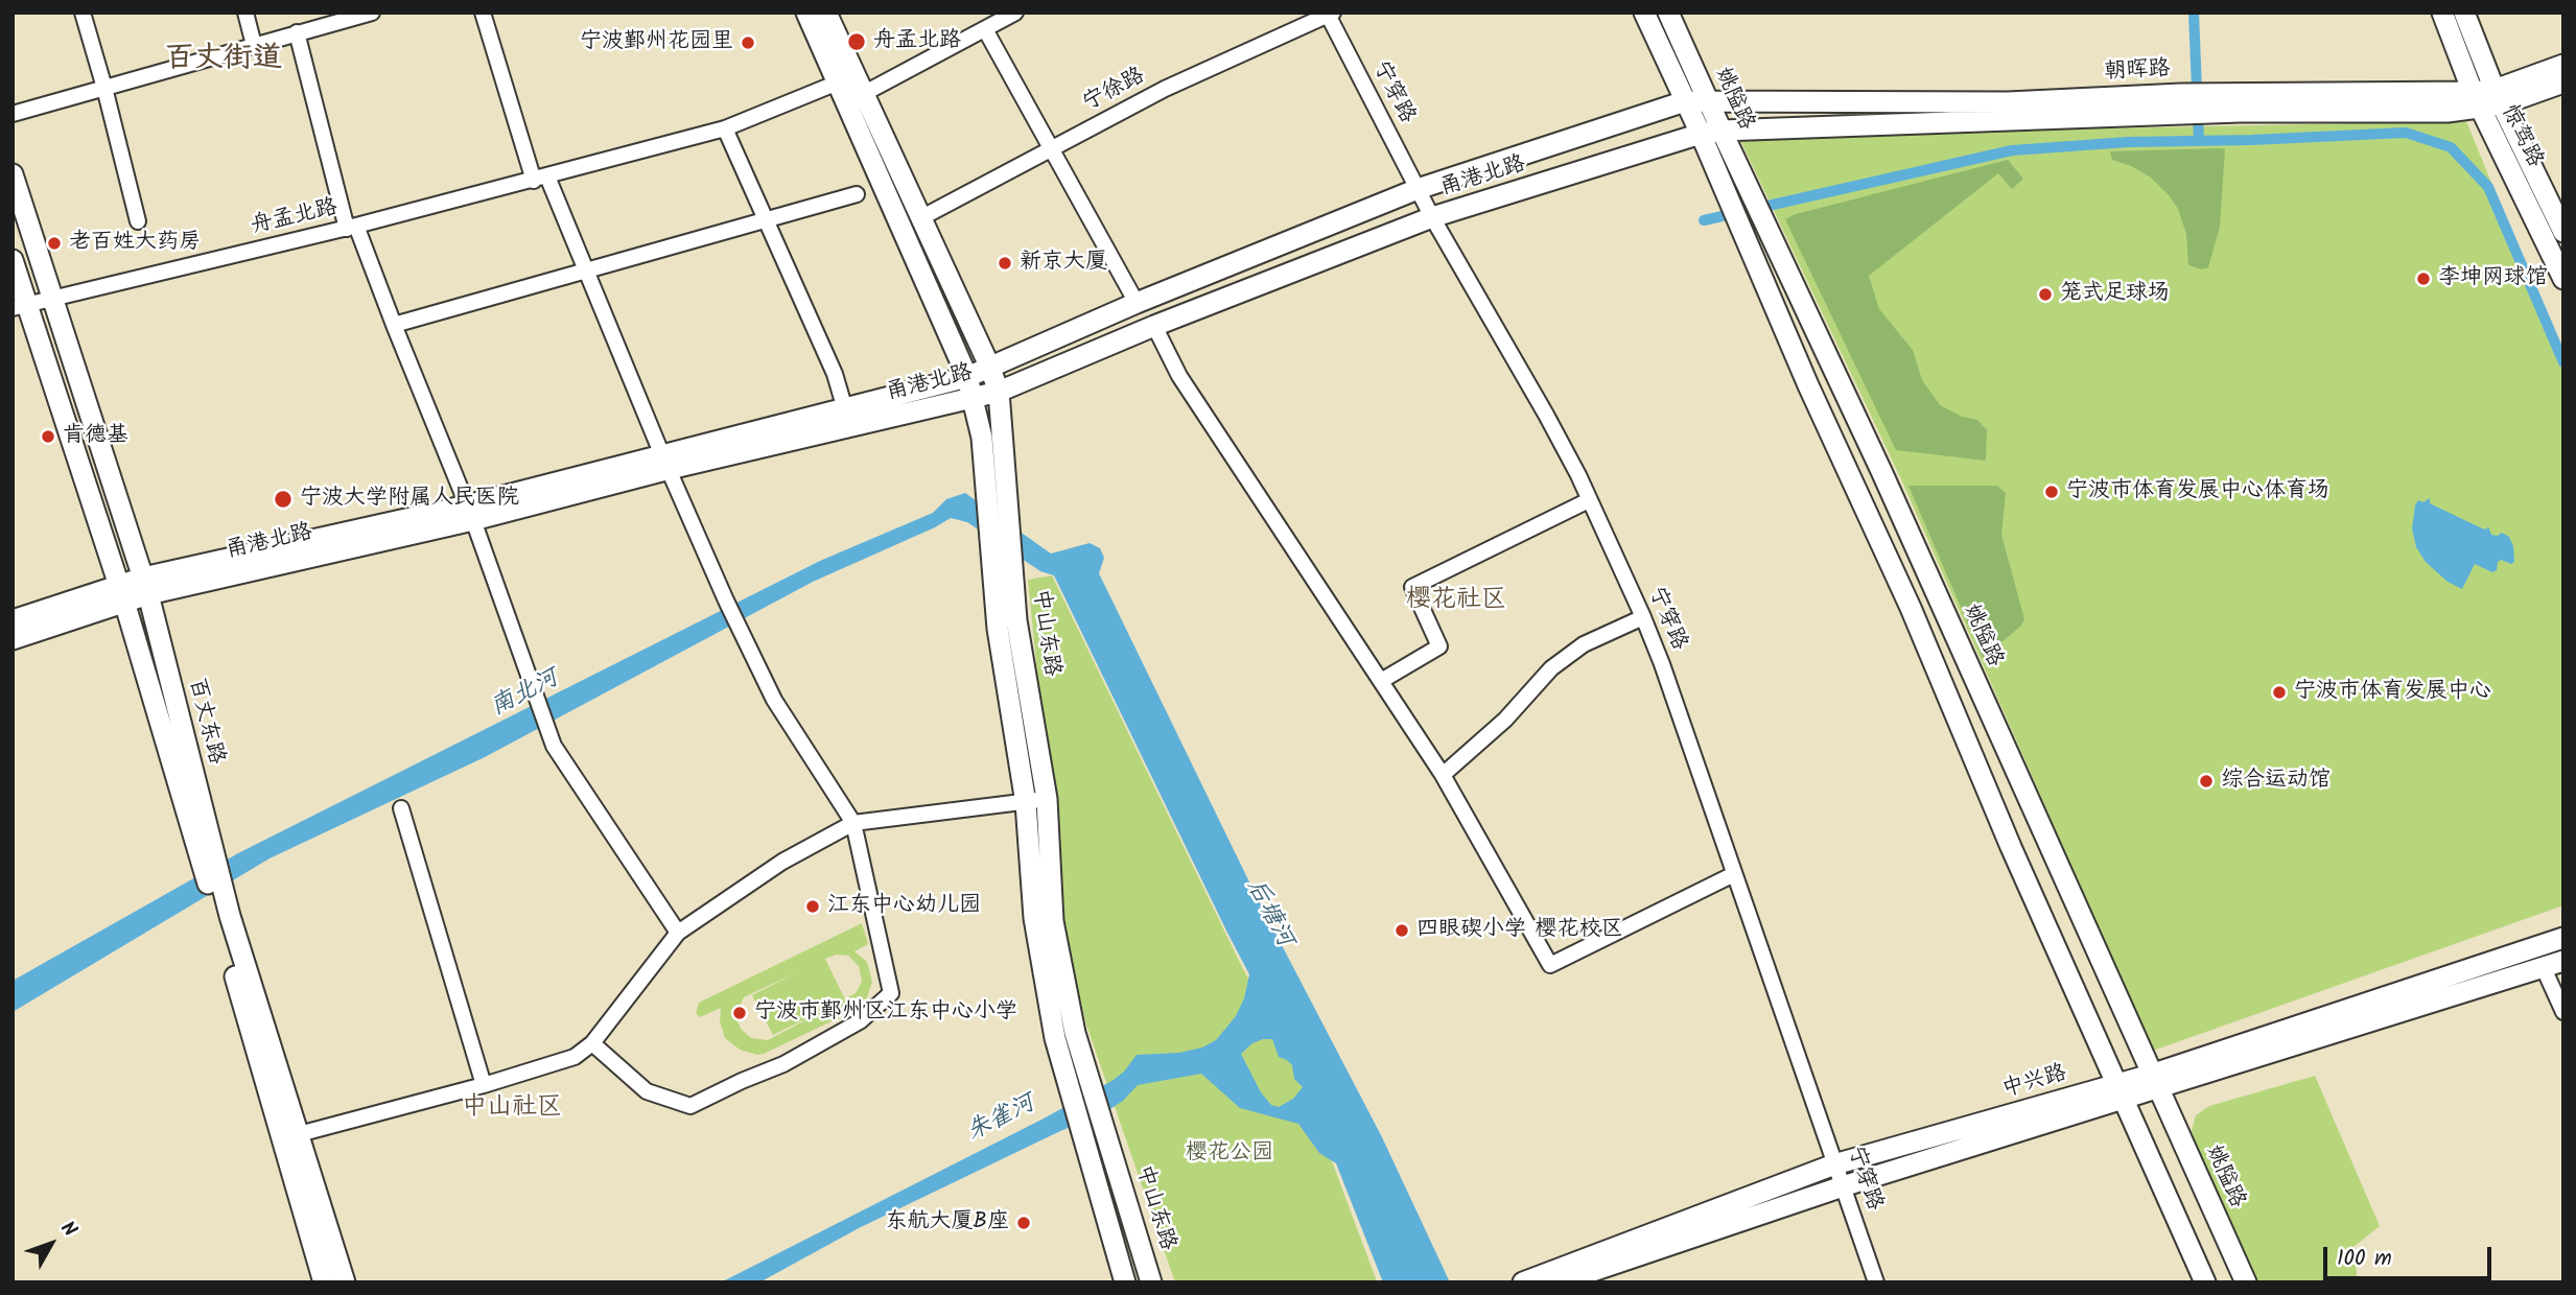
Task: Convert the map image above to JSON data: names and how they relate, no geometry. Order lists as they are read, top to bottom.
{
  "streets": {
    "main road": [
      "朝晖路",
      "姚隘路",
      "惊驾路",
      "甬港北路",
      "中山东路",
      "百丈东路",
      "中兴路"
    ],
    "street": ["宁徐路", "宁穿路", "舟孟北路"]
  },
  "crossings": [
    ["朝晖路", "姚隘路"],
    ["朝晖路", "惊驾路"],
    ["朝晖路", "甬港北路"],
    ["宁徐路", "宁穿路"],
    ["宁徐路", "中山东路"],
    ["宁穿路", "甬港北路"],
    ["宁穿路", "中兴路"],
    ["姚隘路", "甬港北路"],
    ["姚隘路", "中兴路"],
    ["甬港北路", "中山东路"],
    ["甬港北路", "百丈东路"],
    ["舟孟北路", "中山东路"],
    ["舟孟北路", "百丈东路"]
  ],
  "districts": ["百丈街道", "樱花社区", "中山社区"],
  "water": ["南北河", "后塘河", "朱雀河"],
  "parks": ["樱花公园"],
  "places": [
    "舟孟北路",
    "宁波鄞州花园里",
    "老百姓大药房",
    "新京大厦",
    "李坤网球馆",
    "笼式足球场",
    "肯德基",
    "宁波市体育发展中心体育场",
    "宁波大学附属人民医院",
    "宁波市体育发展中心",
    "综合运动馆",
    "江东中心幼儿园",
    "四眼碶小学 樱花校区",
    "宁波市鄞州区江东中心小学",
    "东航大厦B座"
  ],
  "scale_bar": "100 m",
  "north": "top right"
}
